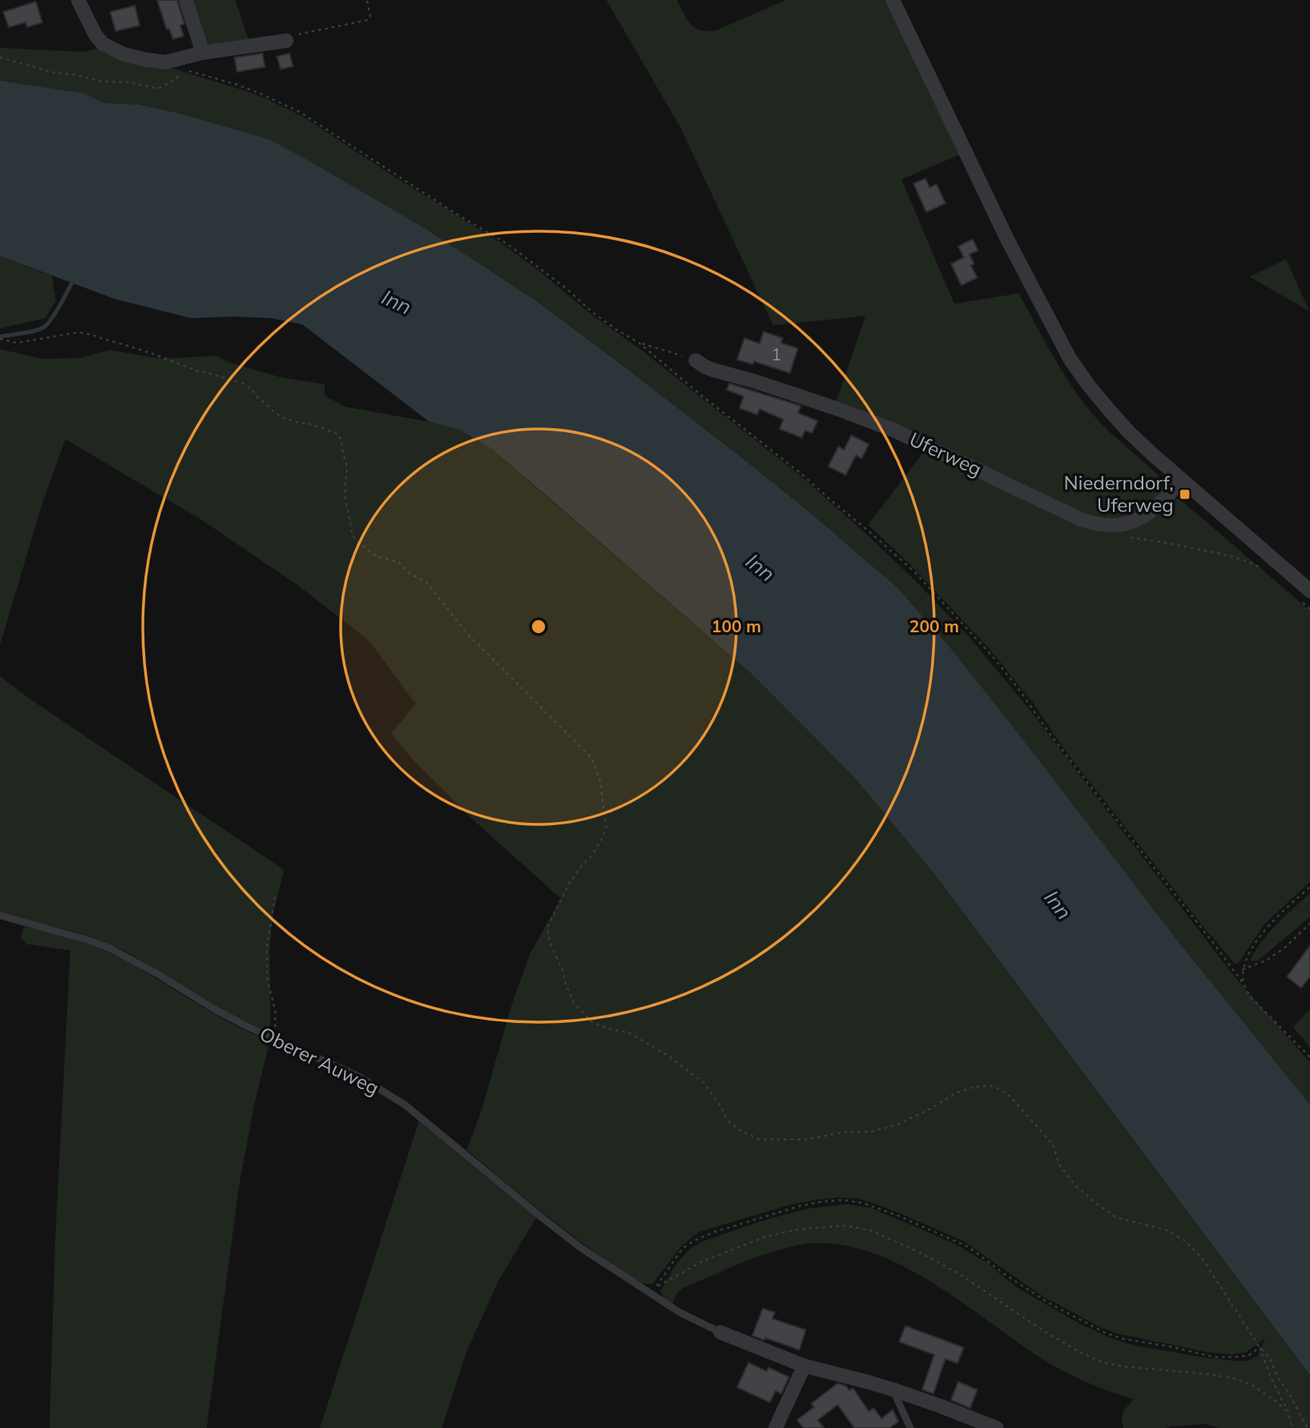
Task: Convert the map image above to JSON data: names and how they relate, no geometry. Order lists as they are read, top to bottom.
{
  "streets": {
    "street": ["Uferweg"],
    "lane": ["Oberer Auweg"]
  },
  "water": ["Inn"],
  "places": {
    "transit": ["Niederndorf, Uferweg"]
  },
  "house_numbers": ["1"],
  "rings": ["100 m", "200 m"]
}
